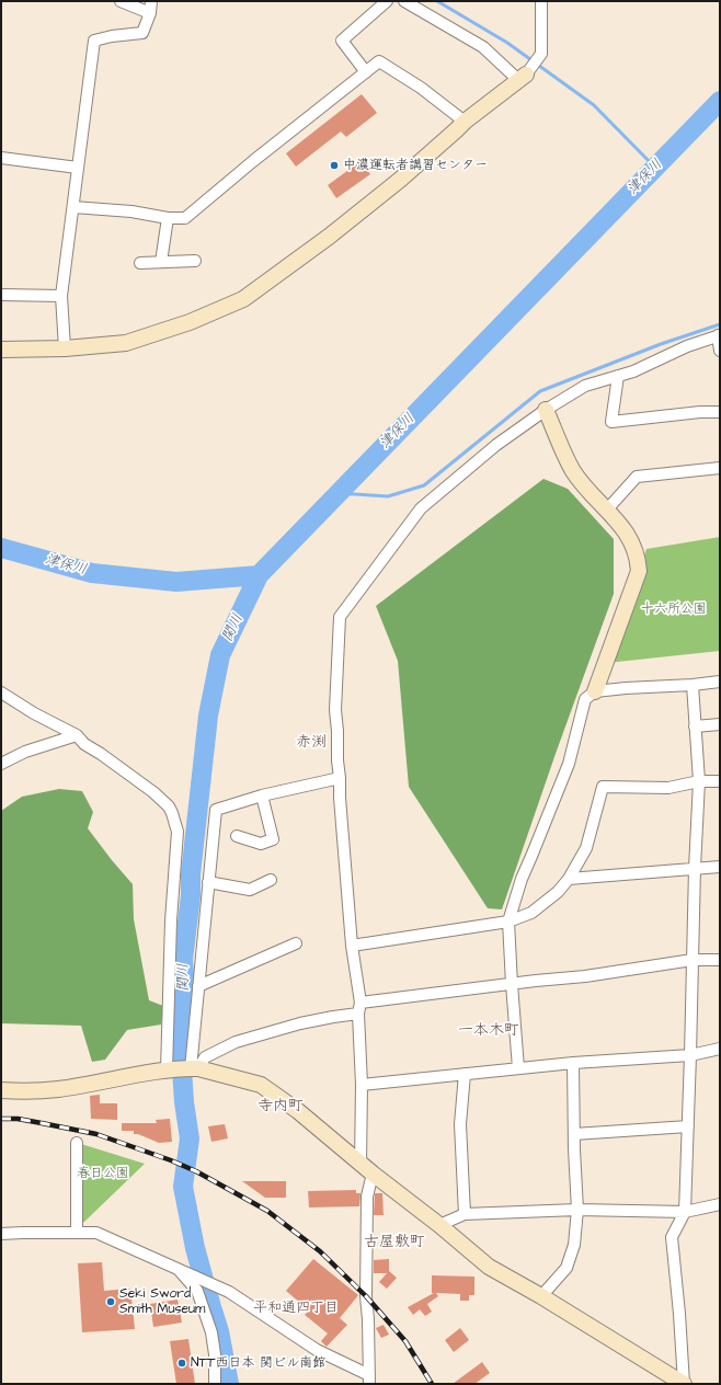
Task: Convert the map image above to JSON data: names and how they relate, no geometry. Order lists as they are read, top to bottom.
{
  "districts": [
    "赤渕",
    "一本木町",
    "寺内町",
    "古屋敷町",
    "平和通四丁目"
  ],
  "water": ["津保川", "関川"],
  "parks": ["十六所公園", "春日公園"],
  "places": ["中濃運転者講習センター", "Seki Sword Smith Museum", "NTT西日本 関ビル南館"]
}
